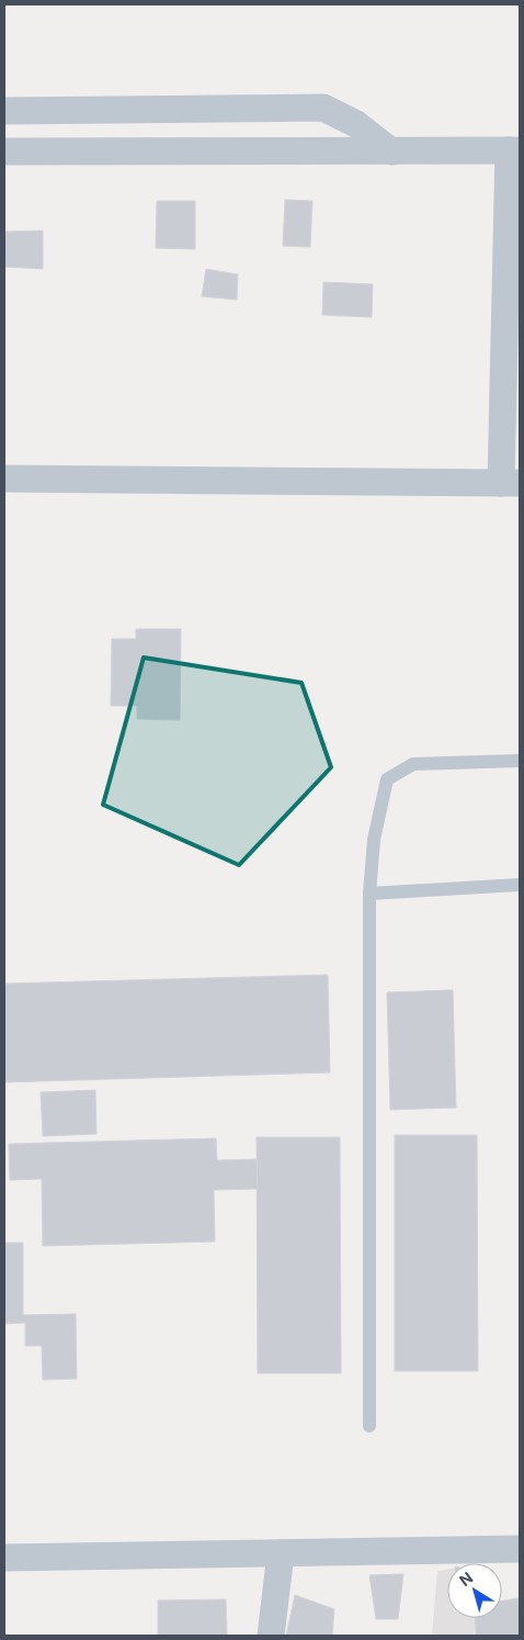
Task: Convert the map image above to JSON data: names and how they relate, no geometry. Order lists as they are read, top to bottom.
{
  "north": "top left"
}
